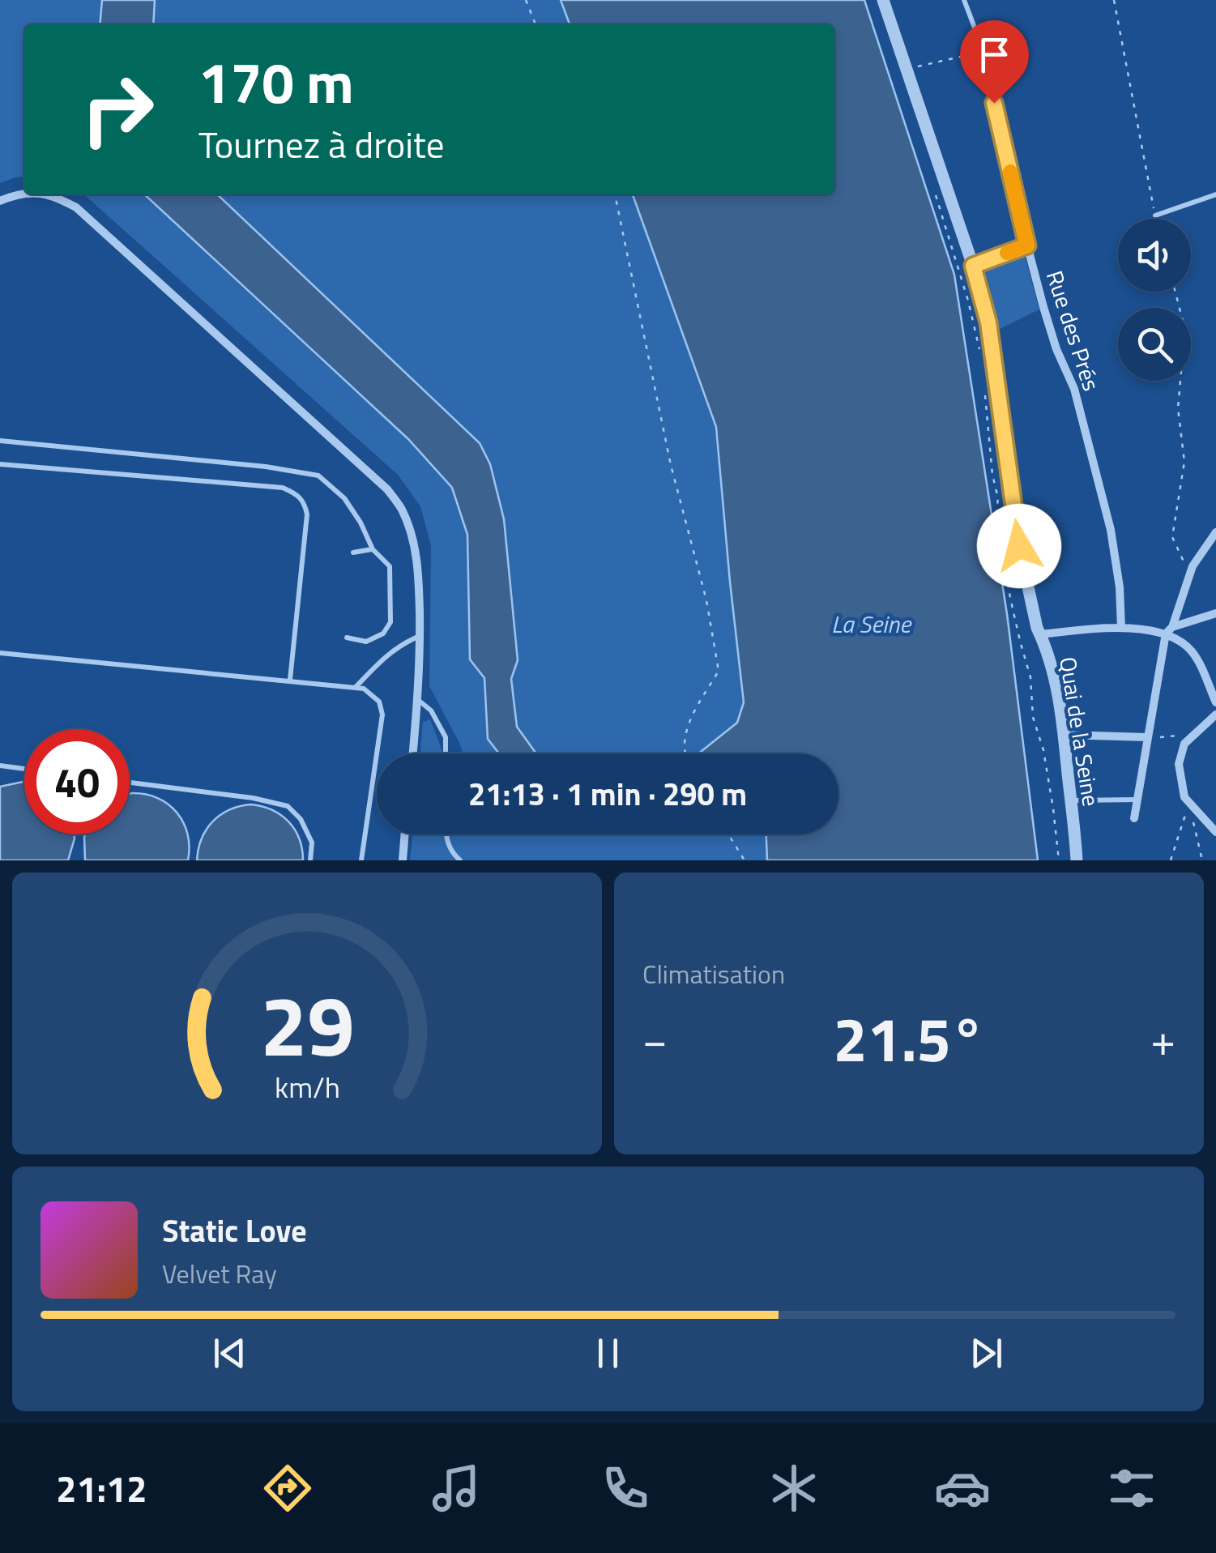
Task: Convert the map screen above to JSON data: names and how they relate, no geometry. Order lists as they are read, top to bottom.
{
  "streets": {
    "street": ["Rue des Prés", "Quai de la Seine"]
  },
  "water": ["La Seine"],
  "page": {
    "turn": ["170 m", "Tournez à droite"],
    "limit": "40",
    "trip": "21:13 · 1 min · 290 m",
    "tile": "Climatisation",
    "heat": ["−", "21.5°", "+"],
    "song": ["Static Love", "Velvet Ray"],
    "tabs": "21:12",
    "gauge": ["29", "km/h"]
  }
}
